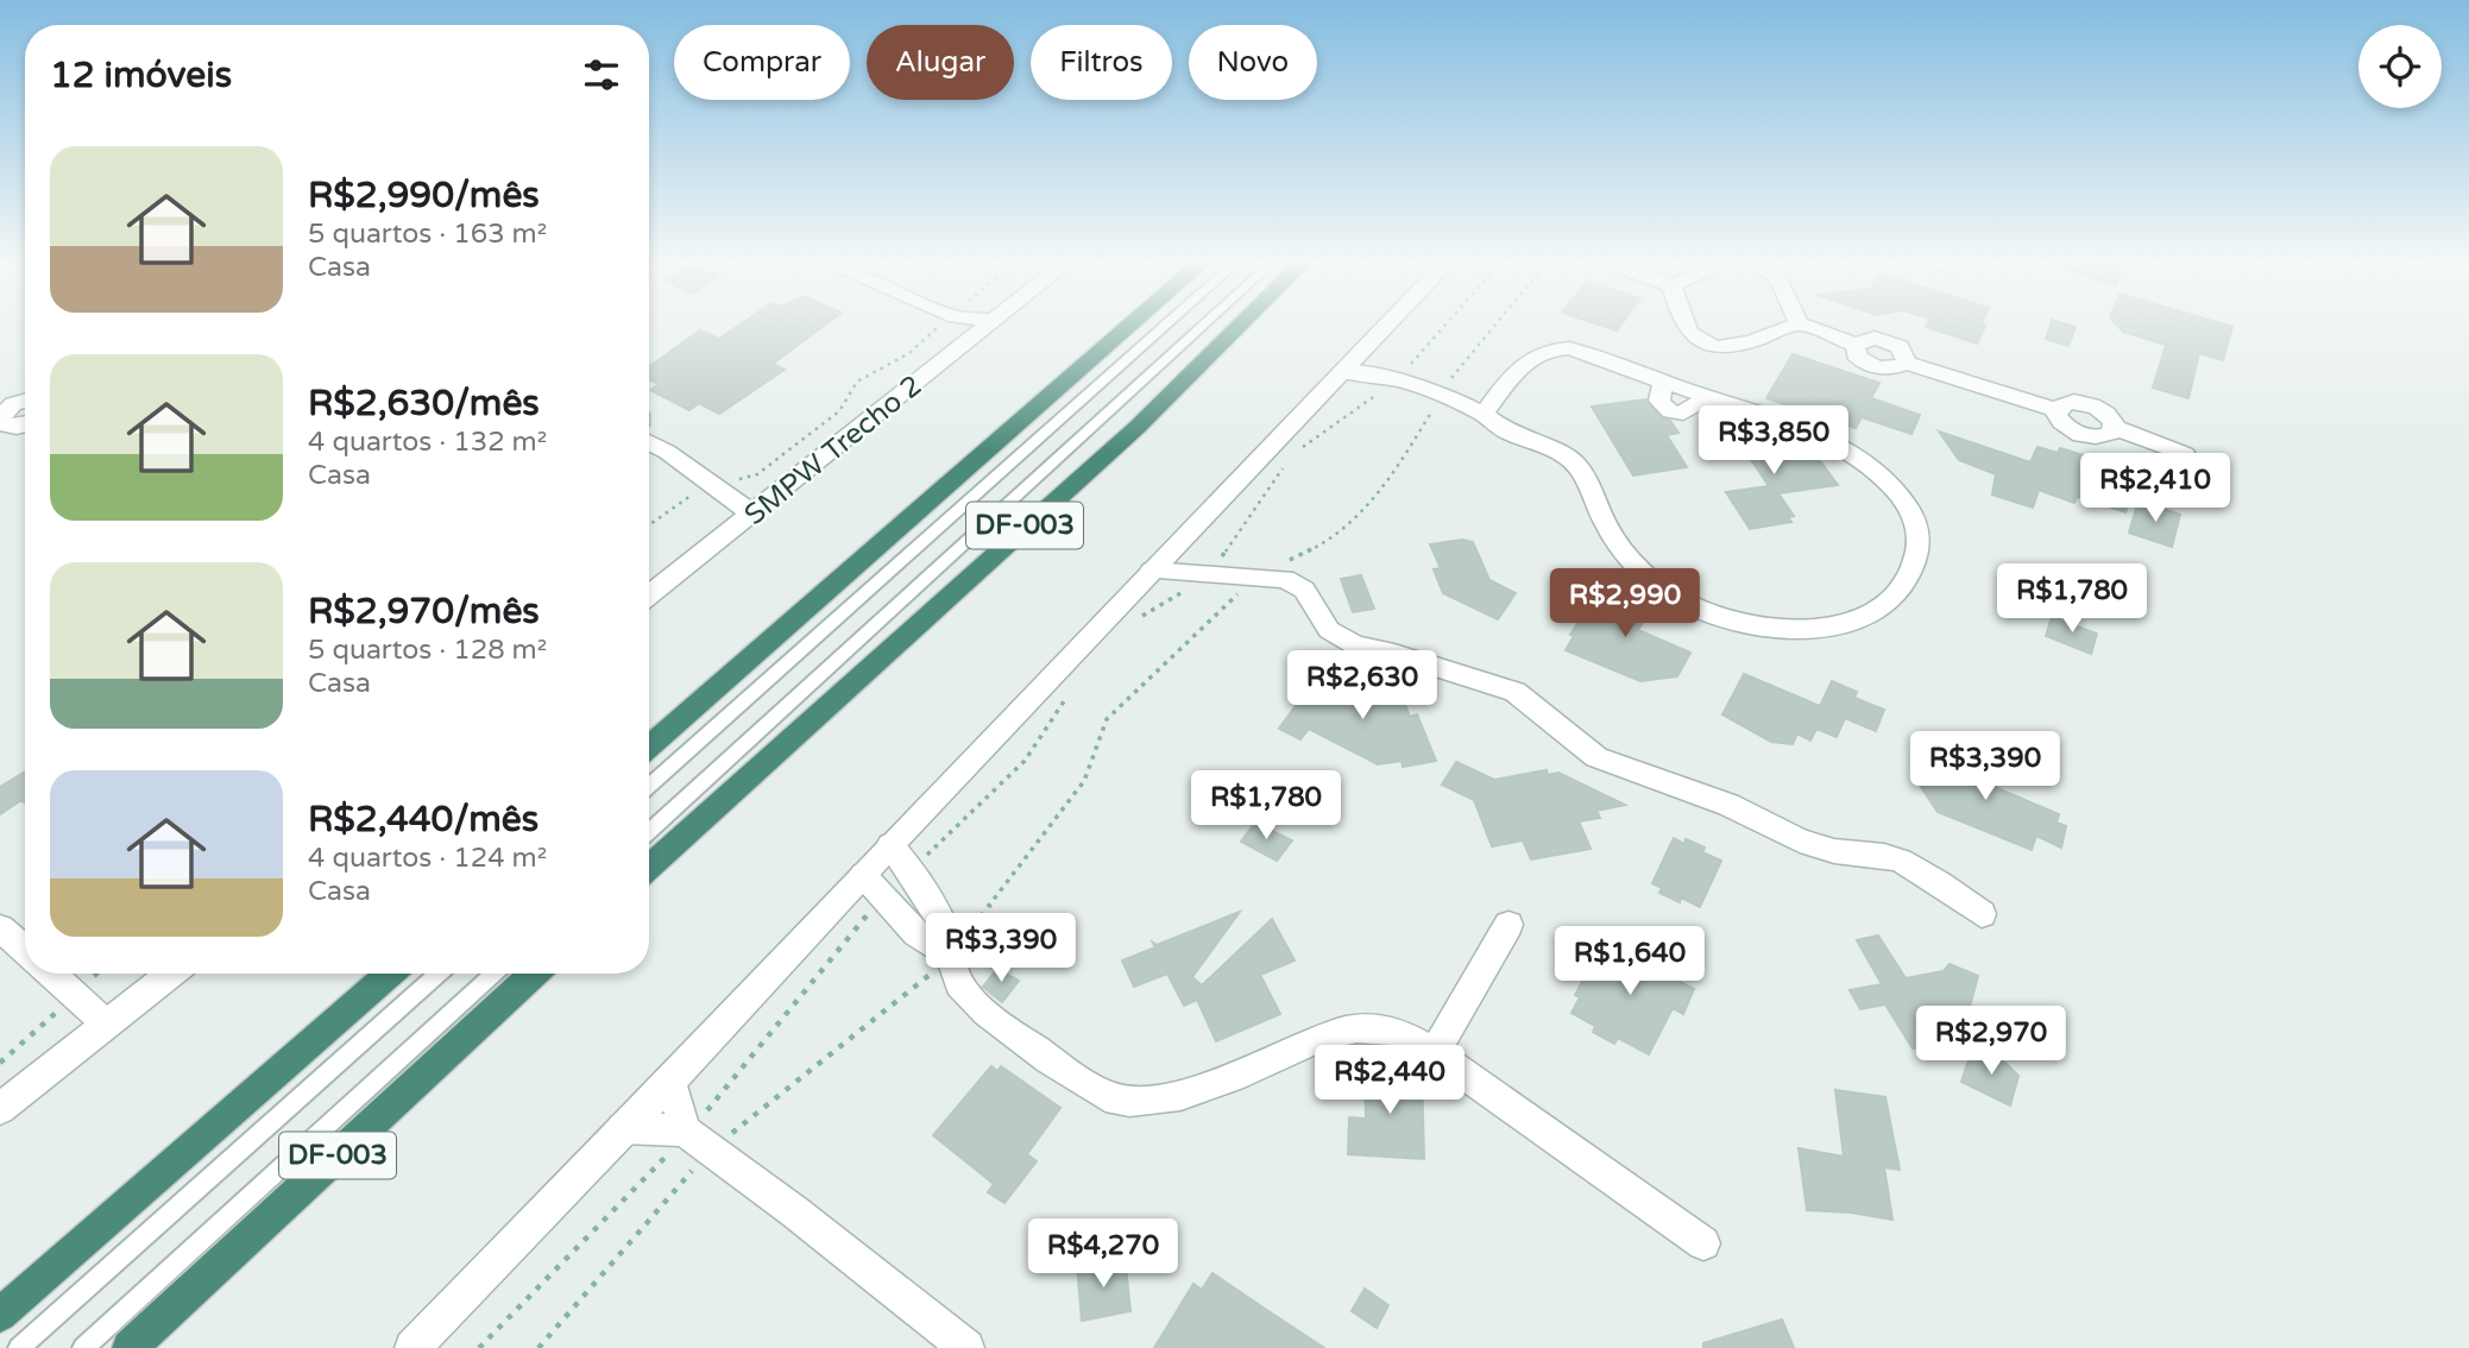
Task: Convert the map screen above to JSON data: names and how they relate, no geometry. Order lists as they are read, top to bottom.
{
  "streets": {
    "highway": ["DF-003"],
    "street": ["SMPW Trecho 2"]
  },
  "page": {
    "chip": [
      "Comprar",
      "Alugar",
      "Filtros",
      "Novo"
    ],
    "heading": "12 imóveis",
    "list": [
      {
        "name": "R$2,990/mês",
        "note": "5 quartos · 163 m² · Casa"
      },
      {
        "name": "R$2,630/mês",
        "note": "4 quartos · 132 m² · Casa"
      },
      {
        "name": "R$2,970/mês",
        "note": "5 quartos · 128 m² · Casa"
      },
      {
        "name": "R$2,440/mês",
        "note": "4 quartos · 124 m² · Casa"
      }
    ],
    "price": [
      "R$3,850",
      "R$2,410",
      "R$1,780",
      "R$2,990",
      "R$2,630",
      "R$3,390",
      "R$1,780",
      "R$3,390",
      "R$1,640",
      "R$2,970",
      "R$2,440",
      "R$4,270"
    ]
  }
}
